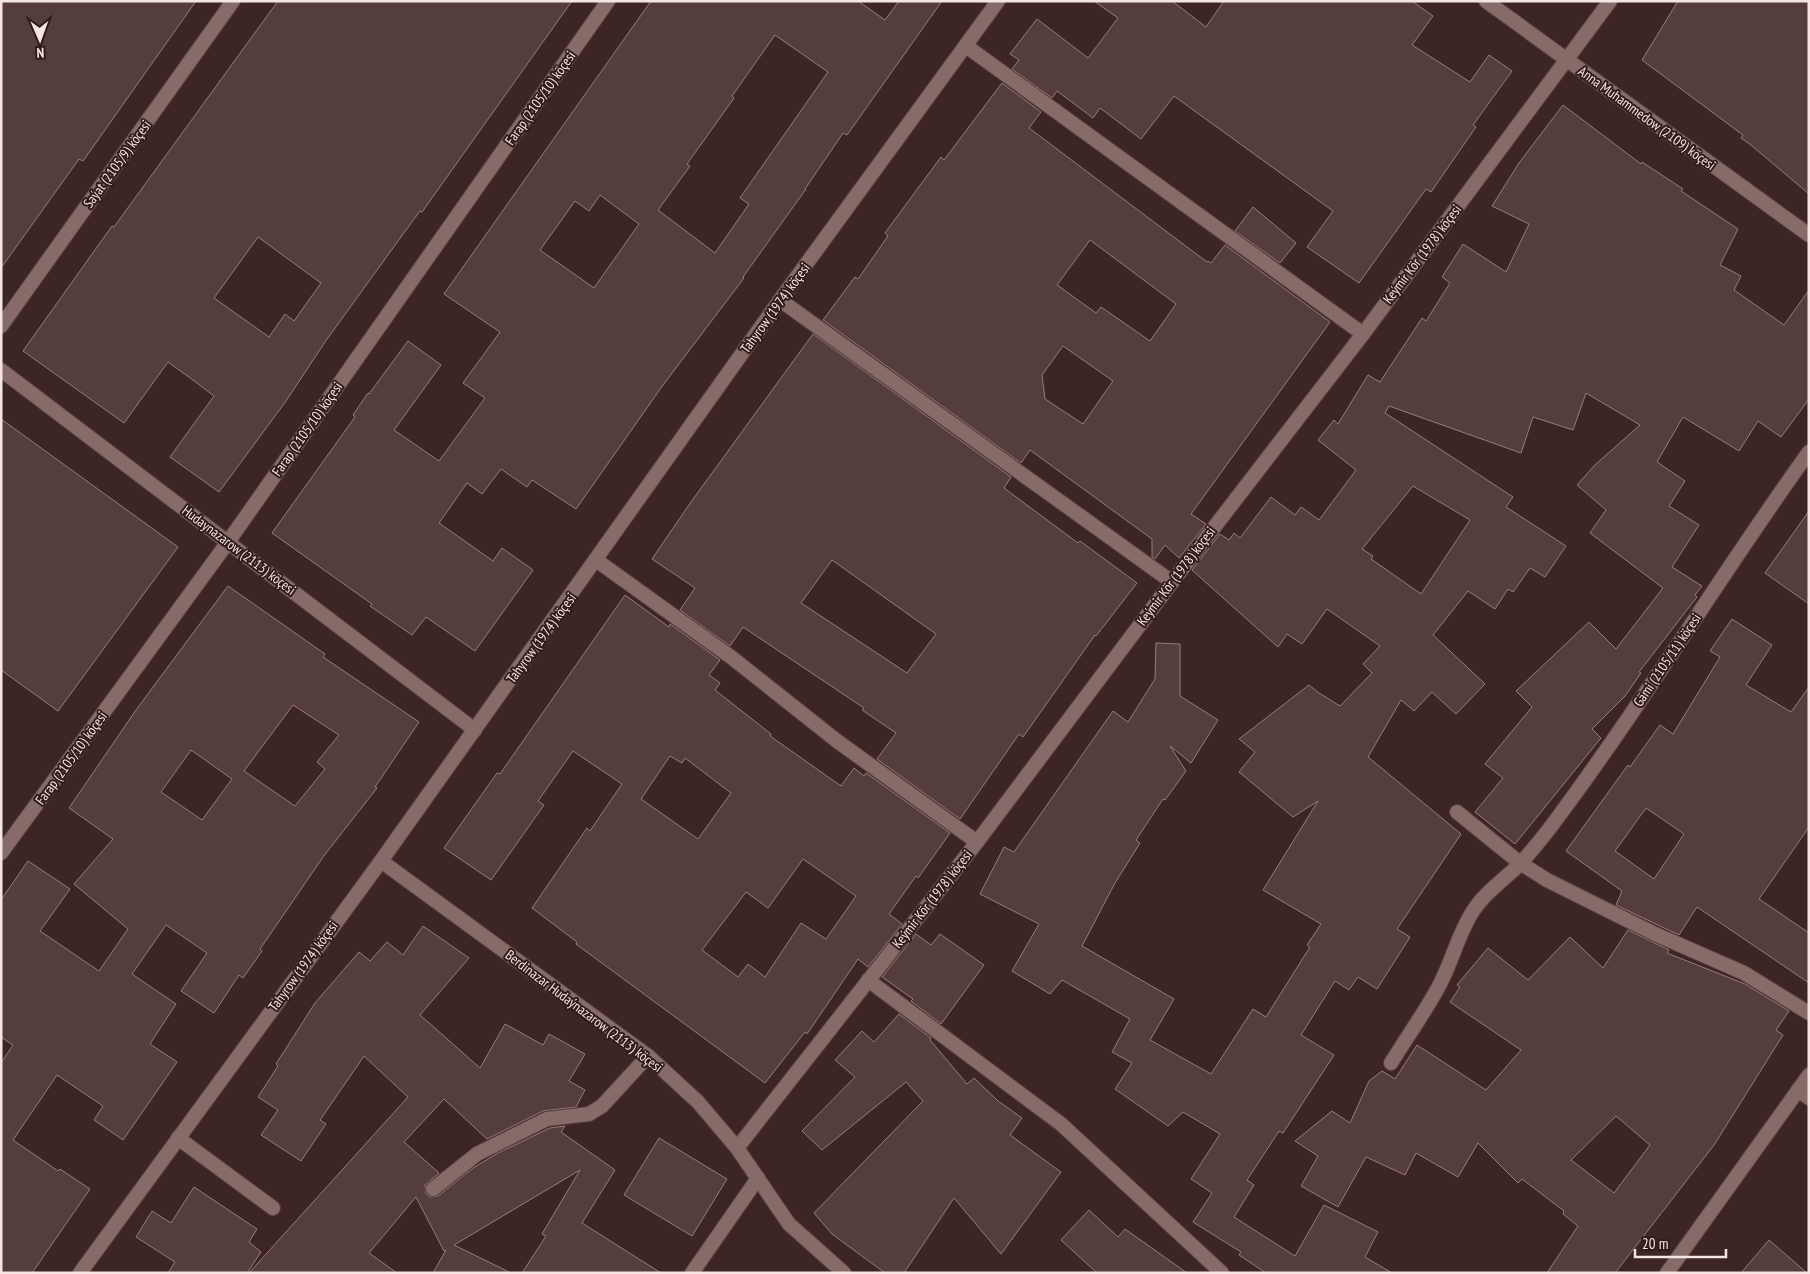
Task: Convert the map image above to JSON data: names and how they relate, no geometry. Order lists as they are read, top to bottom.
{
  "streets": {
    "street": [
      "Farap (2105/10) köçesi",
      "Anna Muhammedow (2109) köçesi",
      "Saýat (2105/9) köçesi",
      "Keýmir Kör (1978) köçesi",
      "Tahyrow (1974) köçesi",
      "Hudaynazarow (2113) köçesi",
      "Gämi (2105/11) köçesi",
      "Berdinazar Hudaýnazarow (2113) köçesi"
    ]
  },
  "crossings": [
    ["Farap (2105/10) köçesi", "Hudaynazarow (2113) köçesi"],
    ["Anna Muhammedow (2109) köçesi", "Keýmir Kör (1978) köçesi"],
    ["Keýmir Kör (1978) köçesi", "Berdinazar Hudaýnazarow (2113) köçesi"],
    ["Tahyrow (1974) köçesi", "Hudaynazarow (2113) köçesi"],
    ["Tahyrow (1974) köçesi", "Berdinazar Hudaýnazarow (2113) köçesi"]
  ],
  "scale_bar": "20 m",
  "north": "bottom"
}
